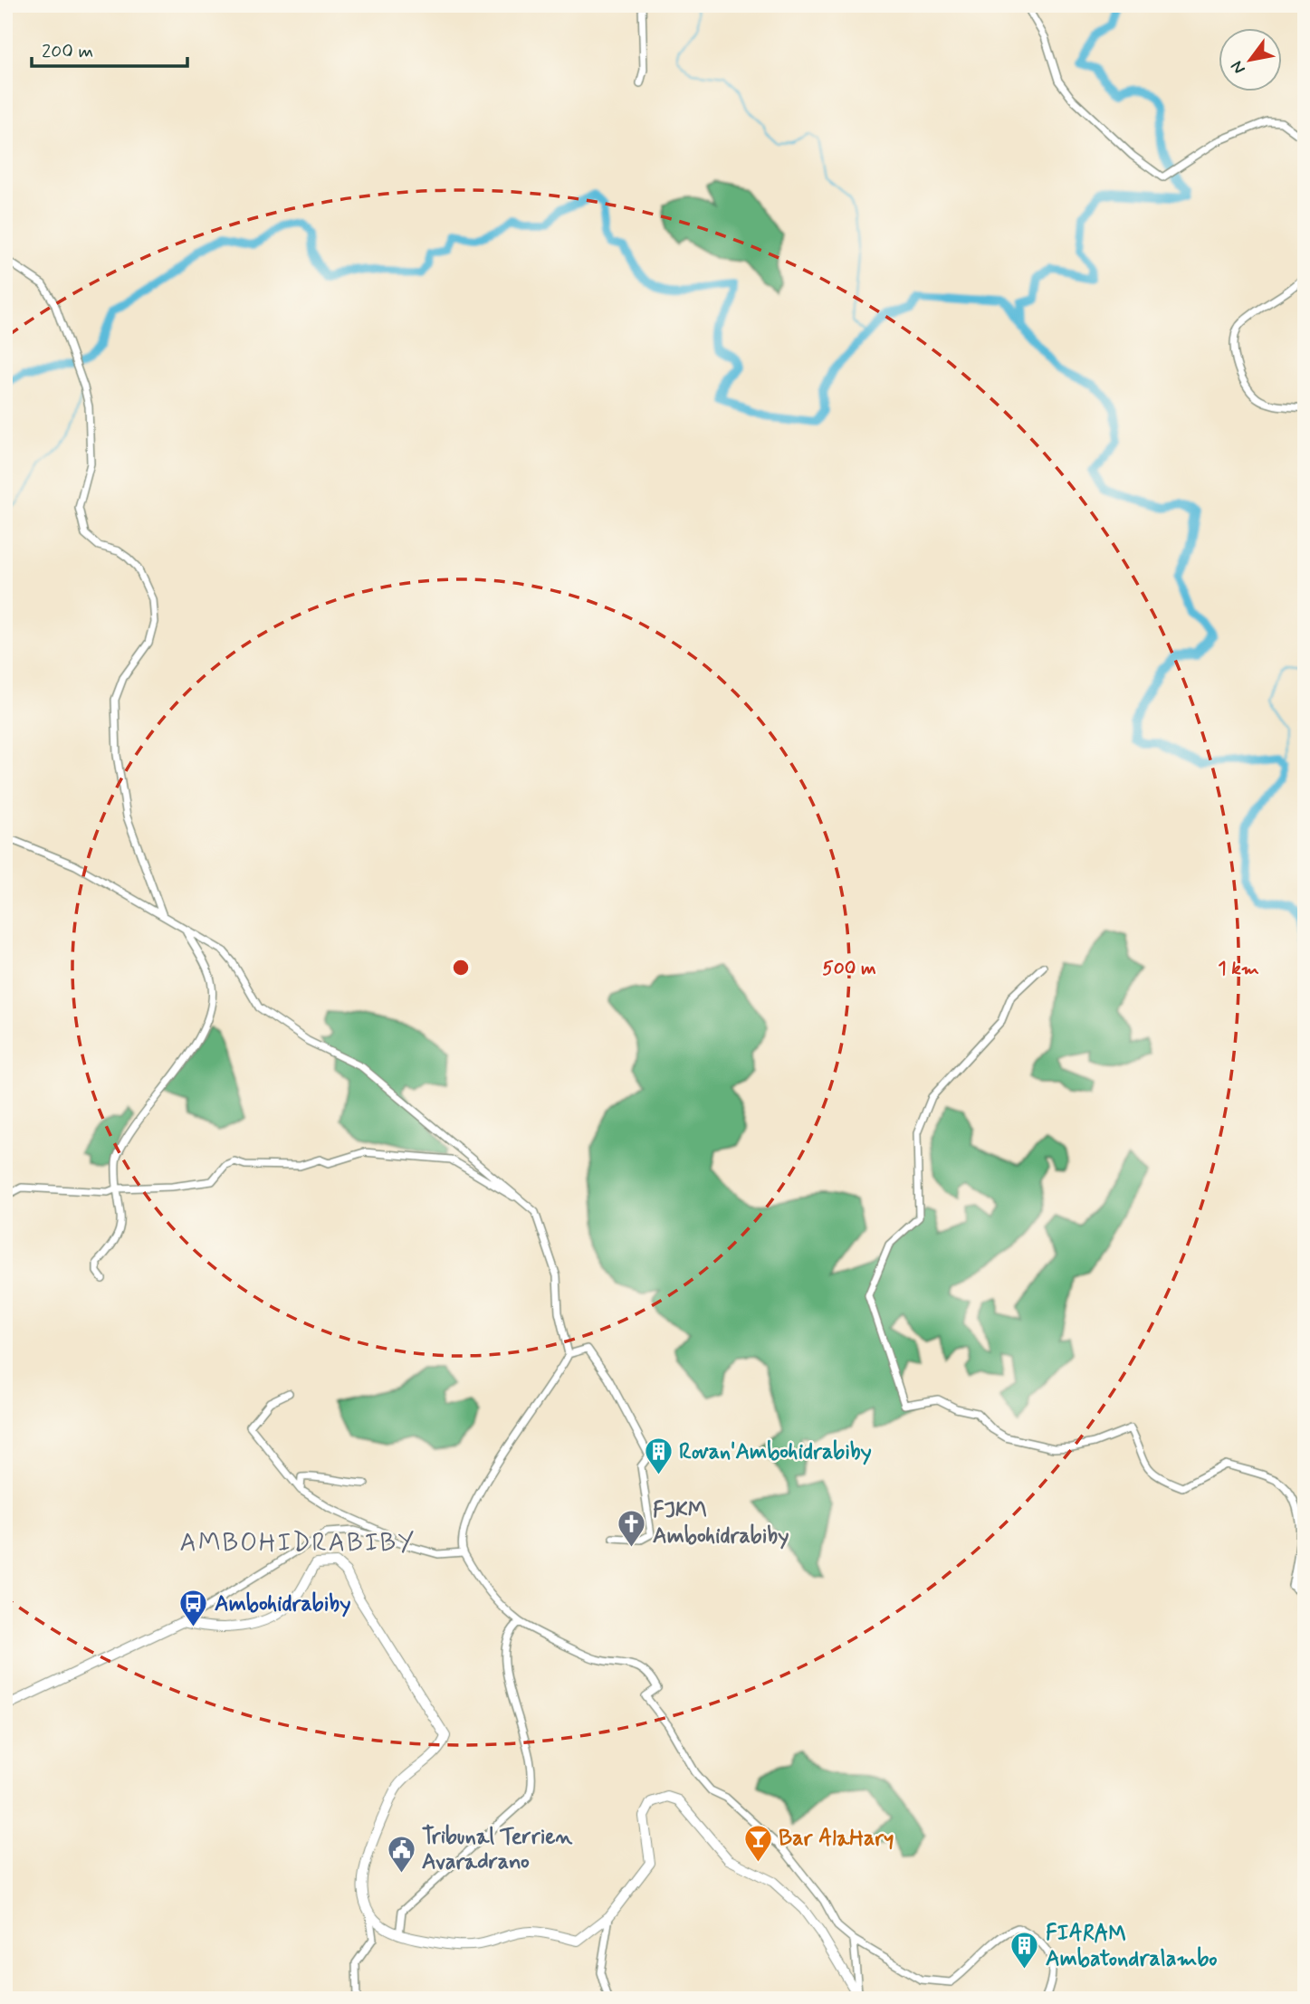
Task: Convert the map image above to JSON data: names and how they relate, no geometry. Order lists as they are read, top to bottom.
{
  "districts": ["AMBOHIDRABIBY"],
  "places": {
    "building": ["Rovan'Ambohidrabiby", "FIARAM Ambatondralambo"],
    "church": ["FJKM Ambohidrabiby"],
    "bus stop": ["Ambohidrabiby"],
    "bar": ["Bar AlaHary"],
    "public building": ["Tribunal Terrien Avaradrano"]
  },
  "scale_bar": "200 m",
  "north": "bottom left",
  "rings": ["500 m", "1 km"]
}
